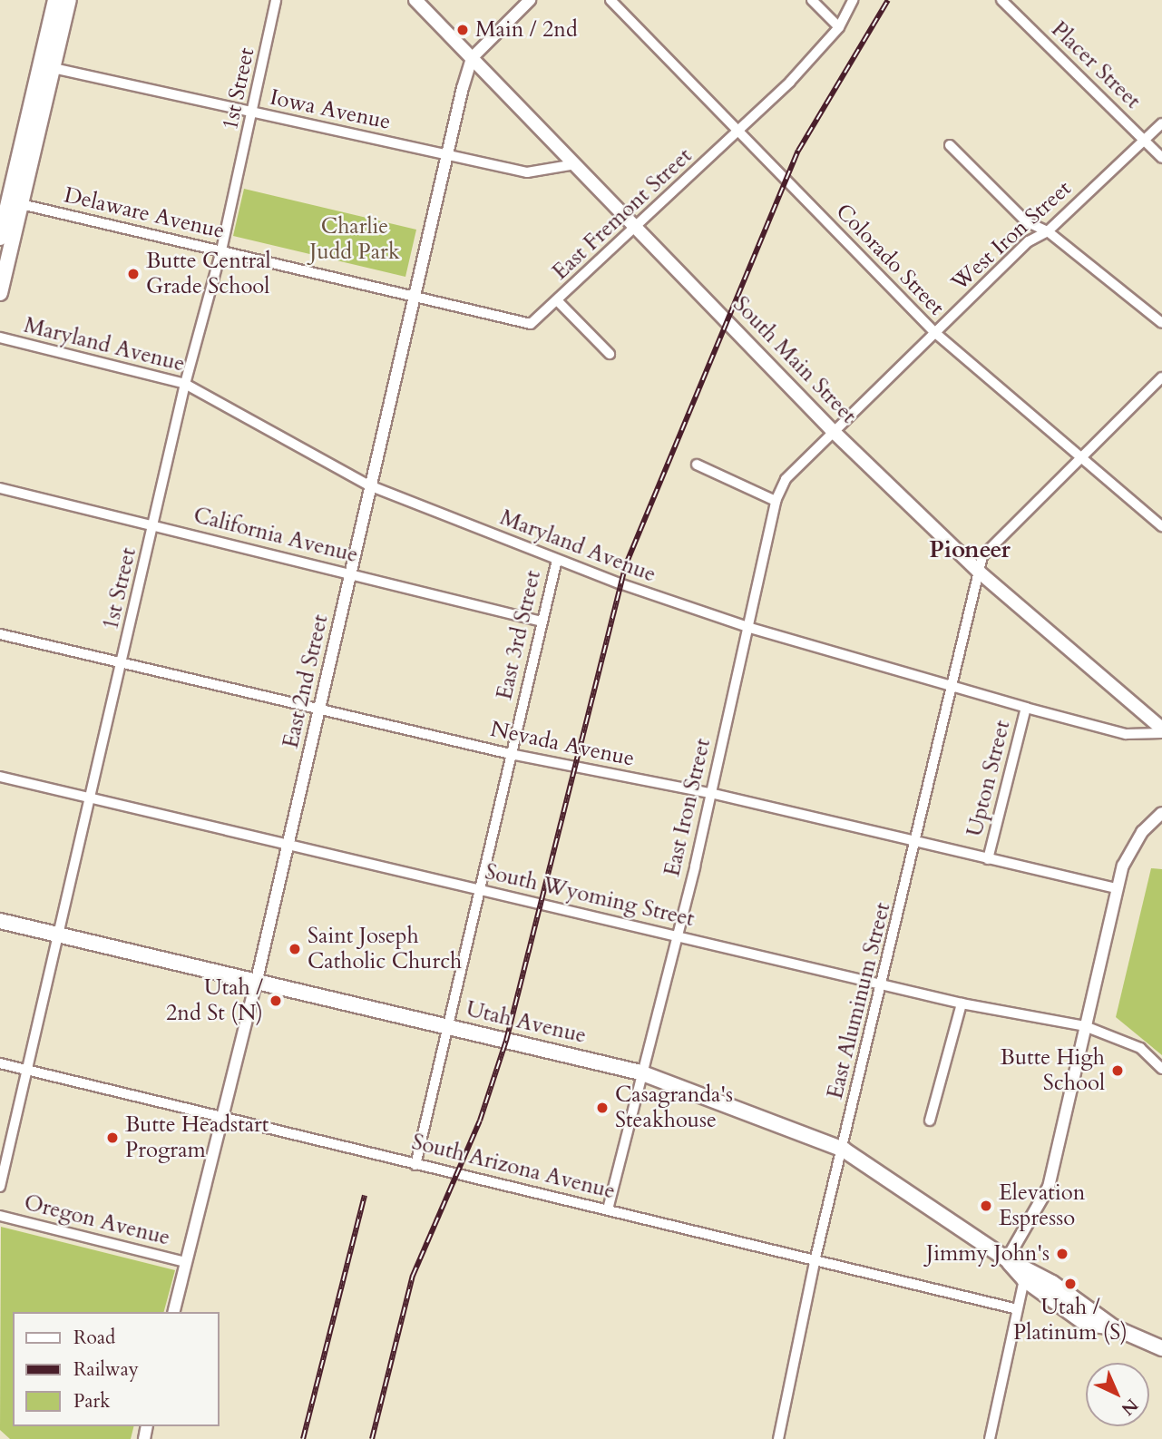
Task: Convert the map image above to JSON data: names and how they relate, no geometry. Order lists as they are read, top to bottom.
{
  "streets": {
    "main road": ["South Main Street", "Utah Avenue"],
    "street": [
      "Placer Street",
      "1st Street",
      "Iowa Avenue",
      "Delaware Avenue",
      "East Fremont Street",
      "West Iron Street",
      "Colorado Street",
      "Maryland Avenue",
      "California Avenue",
      "East 3rd Street",
      "East 2nd Street",
      "Nevada Avenue",
      "Upton Street",
      "East Iron Street",
      "South Wyoming Street",
      "East Aluminum Street",
      "South Arizona Avenue",
      "Oregon Avenue"
    ]
  },
  "crossings": [
    ["Placer Street", "West Iron Street"],
    ["1st Street", "Iowa Avenue"],
    ["1st Street", "Delaware Avenue"],
    ["1st Street", "Maryland Avenue"],
    ["1st Street", "California Avenue"],
    ["1st Street", "Nevada Avenue"],
    ["1st Street", "South Wyoming Street"],
    ["1st Street", "Utah Avenue"],
    ["1st Street", "South Arizona Avenue"],
    ["Iowa Avenue", "South Main Street"],
    ["Iowa Avenue", "East 2nd Street"],
    ["Delaware Avenue", "East Fremont Street"],
    ["Delaware Avenue", "East 2nd Street"],
    ["East Fremont Street", "Colorado Street"],
    ["East Fremont Street", "South Main Street"],
    ["West Iron Street", "Colorado Street"],
    ["West Iron Street", "South Main Street"],
    ["West Iron Street", "East Iron Street"],
    ["Colorado Street", "East Aluminum Street"],
    ["Maryland Avenue", "South Main Street"],
    ["Maryland Avenue", "East 3rd Street"],
    ["Maryland Avenue", "East 2nd Street"],
    ["Maryland Avenue", "Upton Street"],
    ["Maryland Avenue", "East Iron Street"],
    ["Maryland Avenue", "East Aluminum Street"],
    ["South Main Street", "East 2nd Street"],
    ["South Main Street", "East Iron Street"],
    ["South Main Street", "East Aluminum Street"],
    ["California Avenue", "East 3rd Street"],
    ["California Avenue", "East 2nd Street"],
    ["East 3rd Street", "Nevada Avenue"],
    ["East 3rd Street", "South Wyoming Street"],
    ["East 3rd Street", "Utah Avenue"],
    ["East 3rd Street", "South Arizona Avenue"],
    ["East 2nd Street", "Nevada Avenue"],
    ["East 2nd Street", "South Wyoming Street"],
    ["East 2nd Street", "Utah Avenue"],
    ["East 2nd Street", "South Arizona Avenue"],
    ["East 2nd Street", "Oregon Avenue"],
    ["Nevada Avenue", "Upton Street"],
    ["Nevada Avenue", "East Iron Street"],
    ["Nevada Avenue", "East Aluminum Street"],
    ["East Iron Street", "South Wyoming Street"],
    ["East Iron Street", "Utah Avenue"],
    ["East Iron Street", "South Arizona Avenue"],
    ["South Wyoming Street", "East Aluminum Street"],
    ["East Aluminum Street", "Utah Avenue"],
    ["East Aluminum Street", "South Arizona Avenue"]
  ],
  "districts": ["Pioneer"],
  "parks": ["Charlie Judd Park"],
  "places": [
    "Main / 2nd",
    "Butte Central Grade School",
    "Saint Joseph Catholic Church",
    "Utah / 2nd St (N)",
    "Butte High School",
    "Casagranda's Steakhouse",
    "Butte Headstart Program",
    "Elevation Espresso",
    "Jimmy John's",
    "Utah / Platinum (S)"
  ],
  "legend": ["Road", "Railway", "Park"],
  "north": "bottom right"
}
